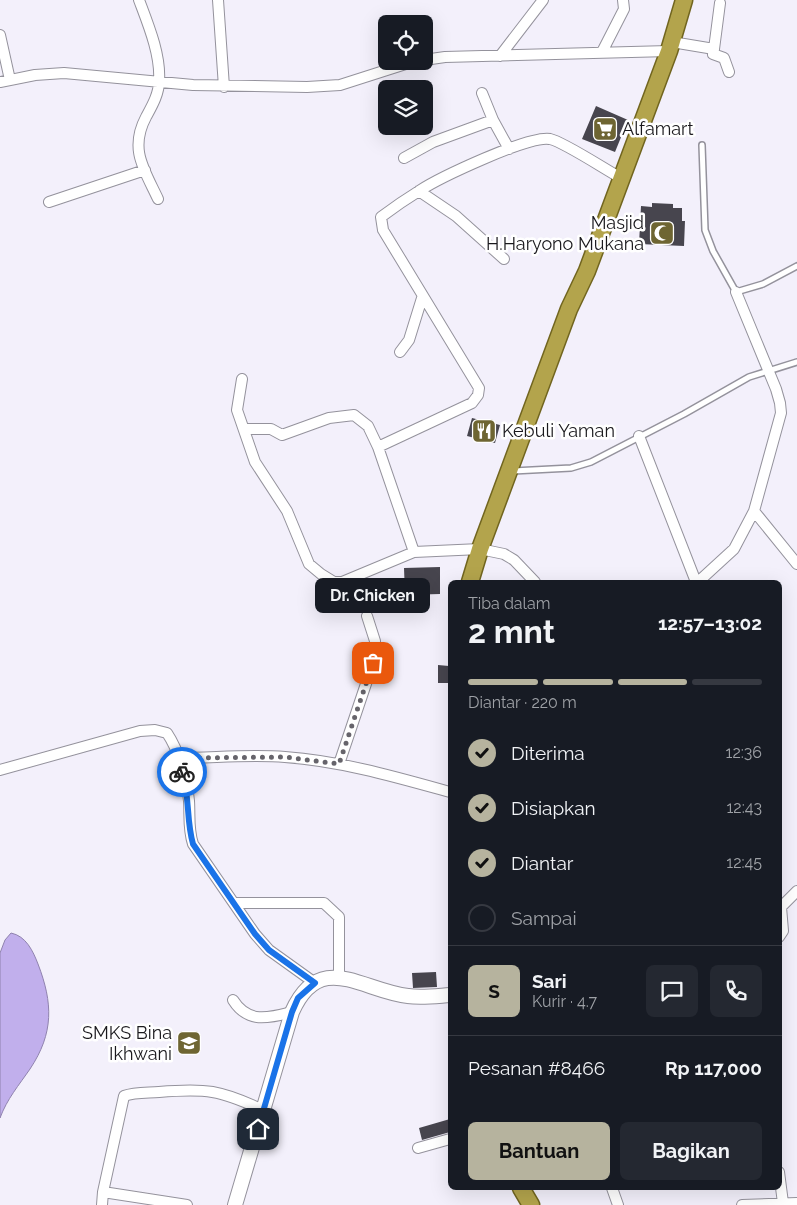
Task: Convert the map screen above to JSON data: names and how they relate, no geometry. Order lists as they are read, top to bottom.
{
  "places": {
    "supermarket": ["Alfamart"],
    "mosque": ["Masjid H.Haryono Mukana"],
    "restaurant": ["Kebuli Yaman"],
    "other": ["Dr. Chicken"],
    "school or university": ["SMKS Bina Ikhwani"]
  },
  "page": {
    "bubble": "Dr. Chicken",
    "heading": ["2 mnt", "Tiba dalam", "12:57–13:02"],
    "panel": [
      "Sari",
      "Kurir · 4.7",
      "Pesanan #8466",
      "Rp 117,000"
    ],
    "bar": "Diantar · 220 m",
    "list": [
      ["Diterima", "12:36"],
      ["Disiapkan", "12:43"],
      ["Diantar", "12:45"],
      "Sampai"
    ],
    "round": "S",
    "buttons": ["Bantuan", "Bagikan"]
  }
}
